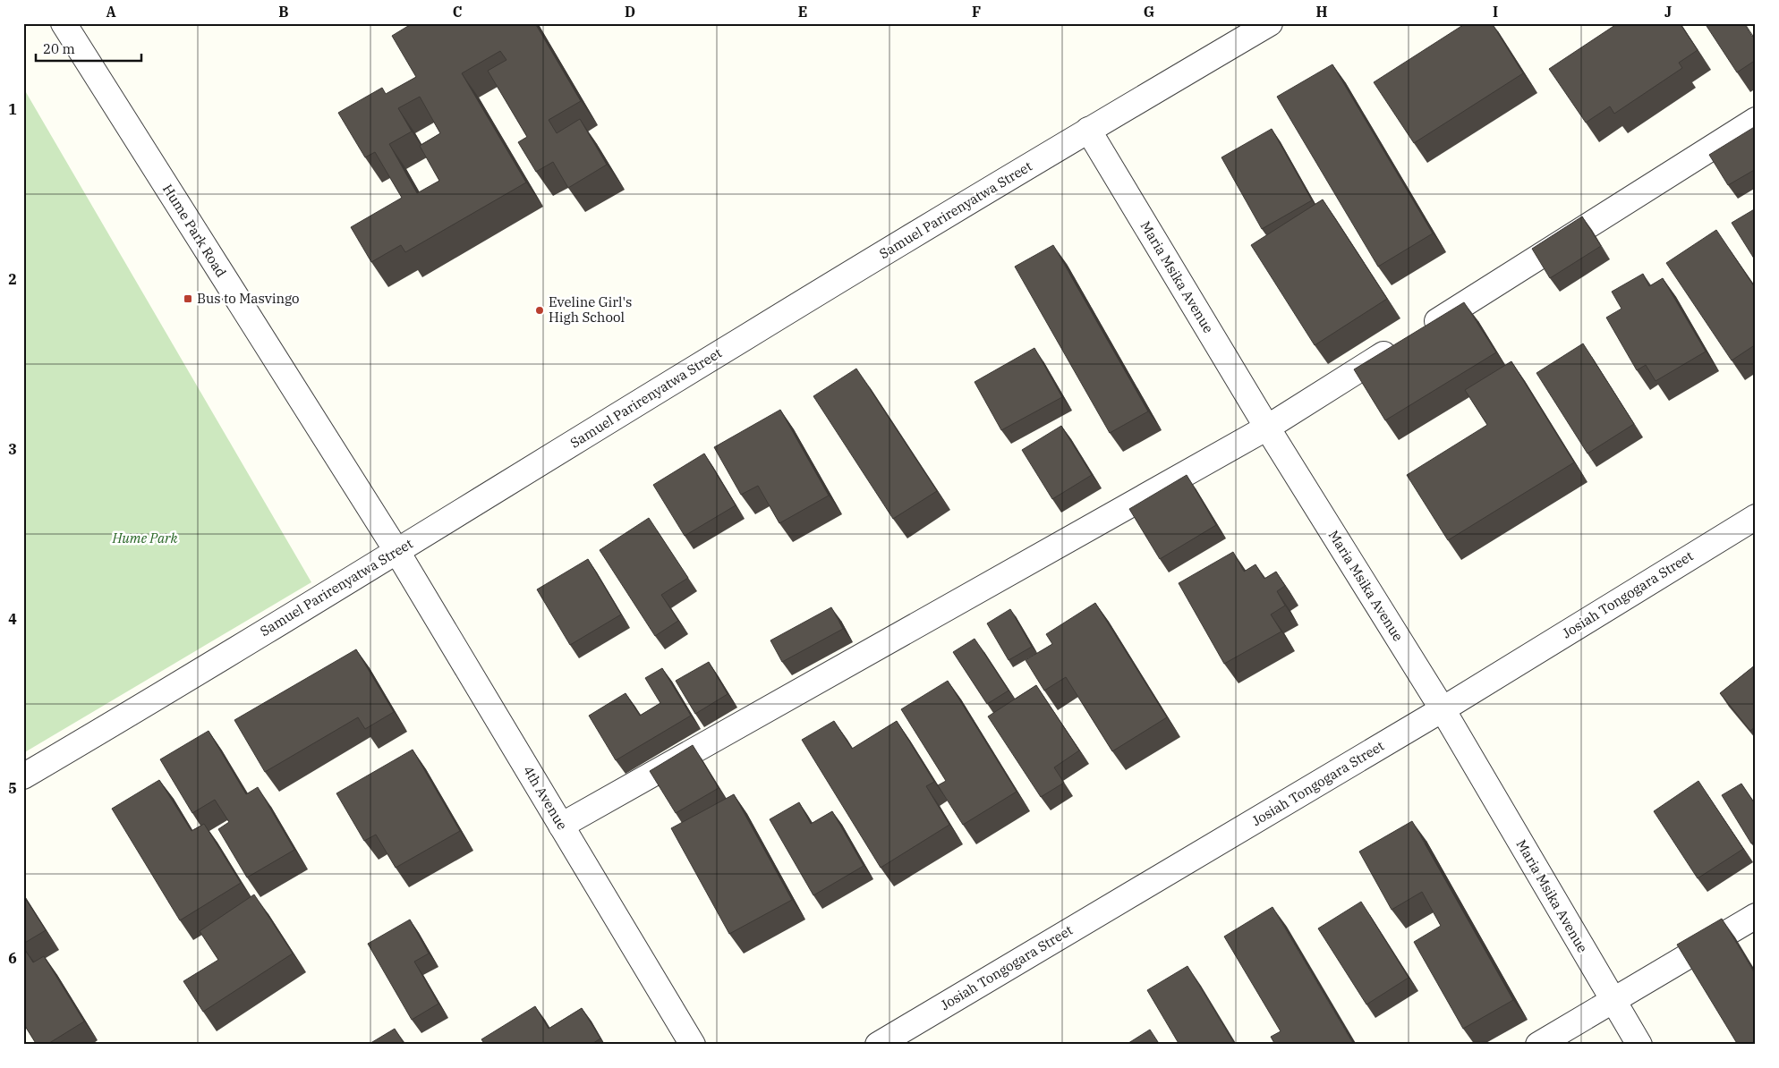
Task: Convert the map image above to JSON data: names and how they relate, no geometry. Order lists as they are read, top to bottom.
{
  "streets": {
    "street": [
      "Samuel Parirenyatwa Street",
      "Hume Park Road",
      "Maria Msika Avenue",
      "Josiah Tongogara Street",
      "4th Avenue"
    ]
  },
  "crossings": [
    ["Samuel Parirenyatwa Street", "Hume Park Road"],
    ["Samuel Parirenyatwa Street", "Maria Msika Avenue"],
    ["Samuel Parirenyatwa Street", "4th Avenue"],
    ["Hume Park Road", "4th Avenue"],
    ["Maria Msika Avenue", "Josiah Tongogara Street"]
  ],
  "parks": ["Hume Park"],
  "places": {
    "transit": ["Bus to Masvingo"],
    "other": ["Eveline Girl's High School"]
  },
  "scale_bar": "20 m",
  "grid": {
    "columns": [
      "A",
      "B",
      "C",
      "D",
      "E",
      "F",
      "G",
      "H",
      "I",
      "J"
    ],
    "rows": [
      "1",
      "2",
      "3",
      "4",
      "5",
      "6"
    ]
  }
}
